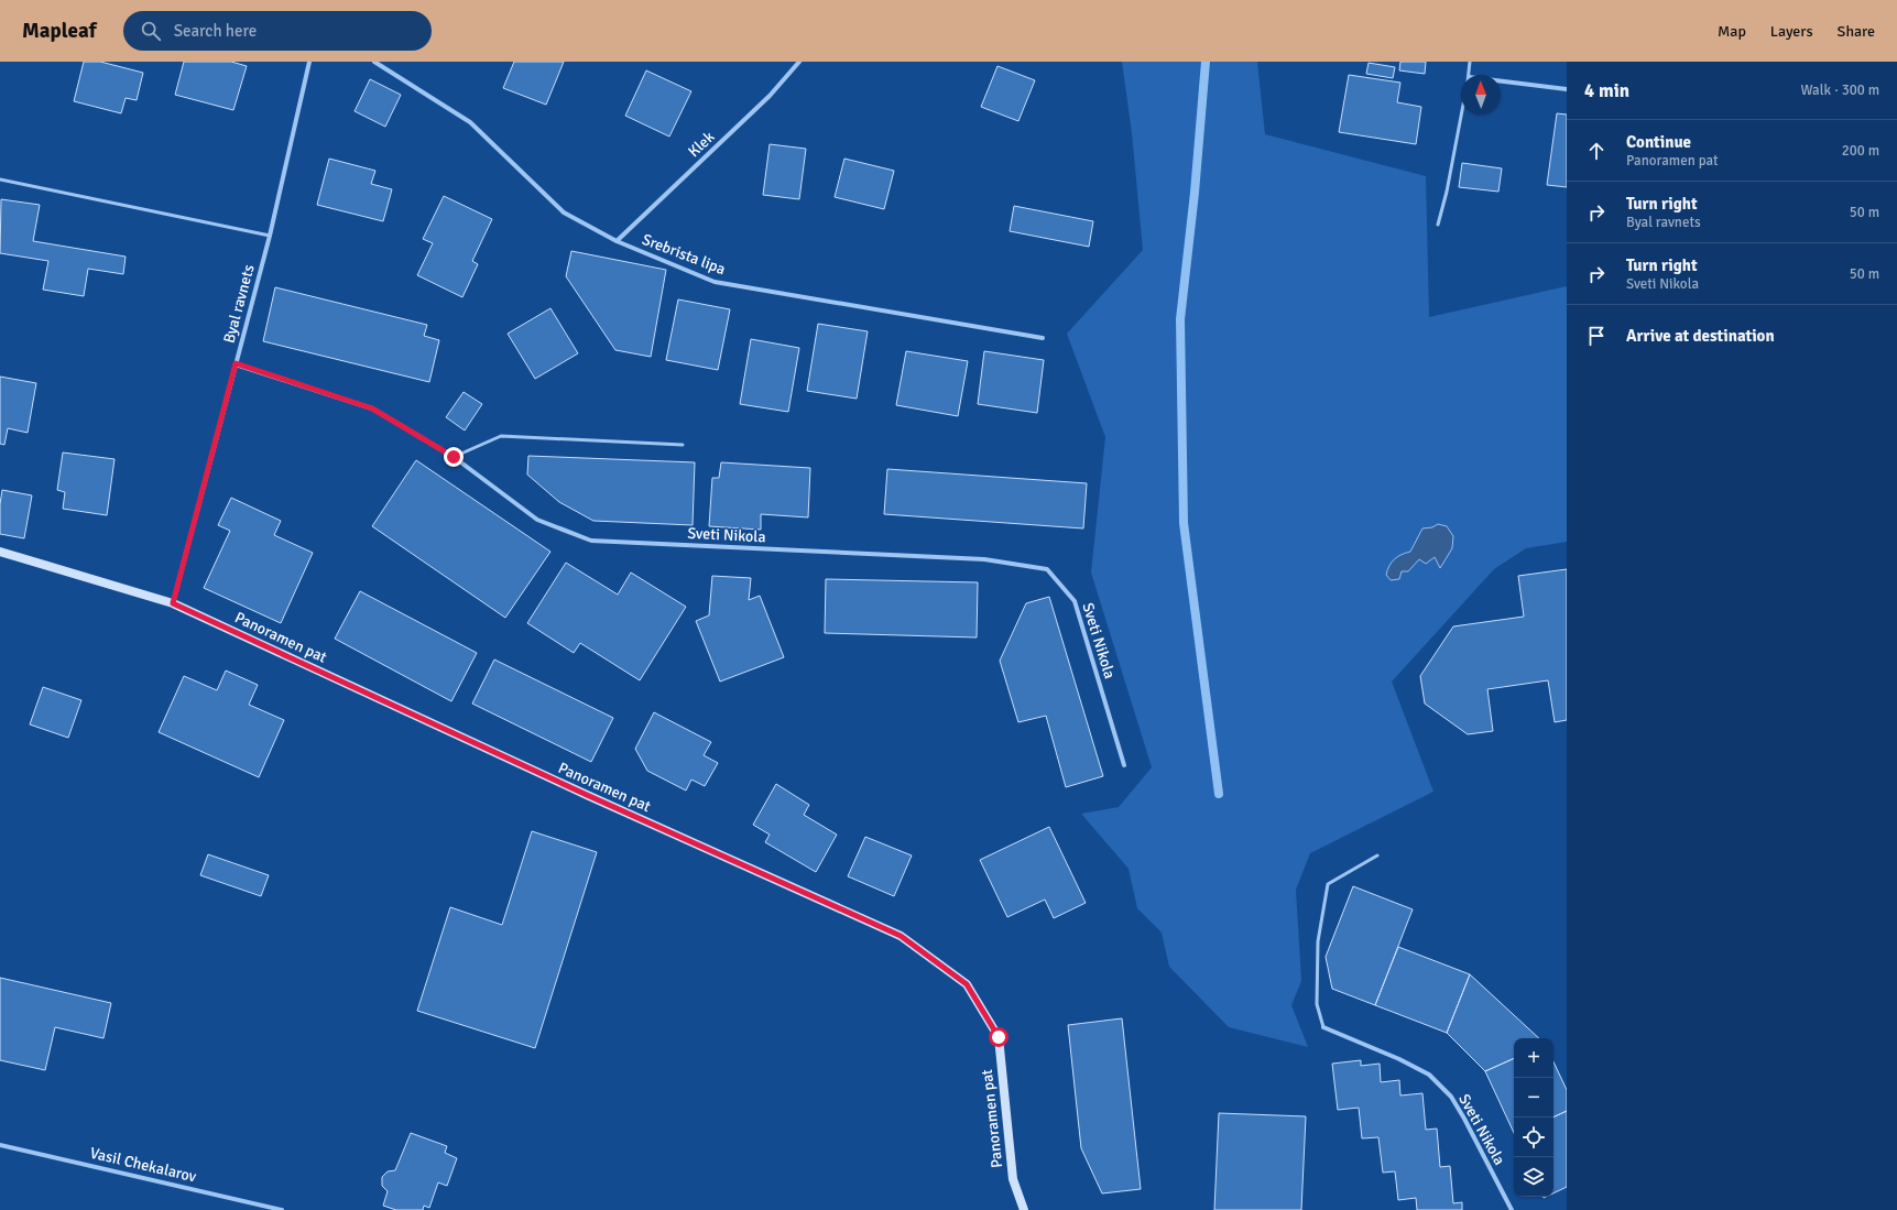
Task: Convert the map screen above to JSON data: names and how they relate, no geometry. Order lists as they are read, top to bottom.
{
  "streets": {
    "main road": ["Panoramen pat"],
    "street": [
      "Klek",
      "Srebrista lipa",
      "Byal ravnets",
      "Sveti Nikola",
      "Vasil Chekalarov"
    ]
  },
  "crossings": [
    ["Klek", "Srebrista lipa"],
    ["Byal ravnets", "Sveti Nikola"],
    ["Byal ravnets", "Panoramen pat"]
  ],
  "north": "top",
  "page": {
    "header": "Mapleaf",
    "search": "Search here",
    "nav": ["Map", "Layers", "Share"],
    "heading": ["4 min", "Walk · 300 m"],
    "list": [
      ["Continue", "Panoramen pat", "200 m"],
      ["Turn right", "Byal ravnets", "50 m"],
      ["Turn right", "Sveti Nikola", "50 m"],
      "Arrive at destination"
    ],
    "map_buttons": ["+", "−"]
  }
}
